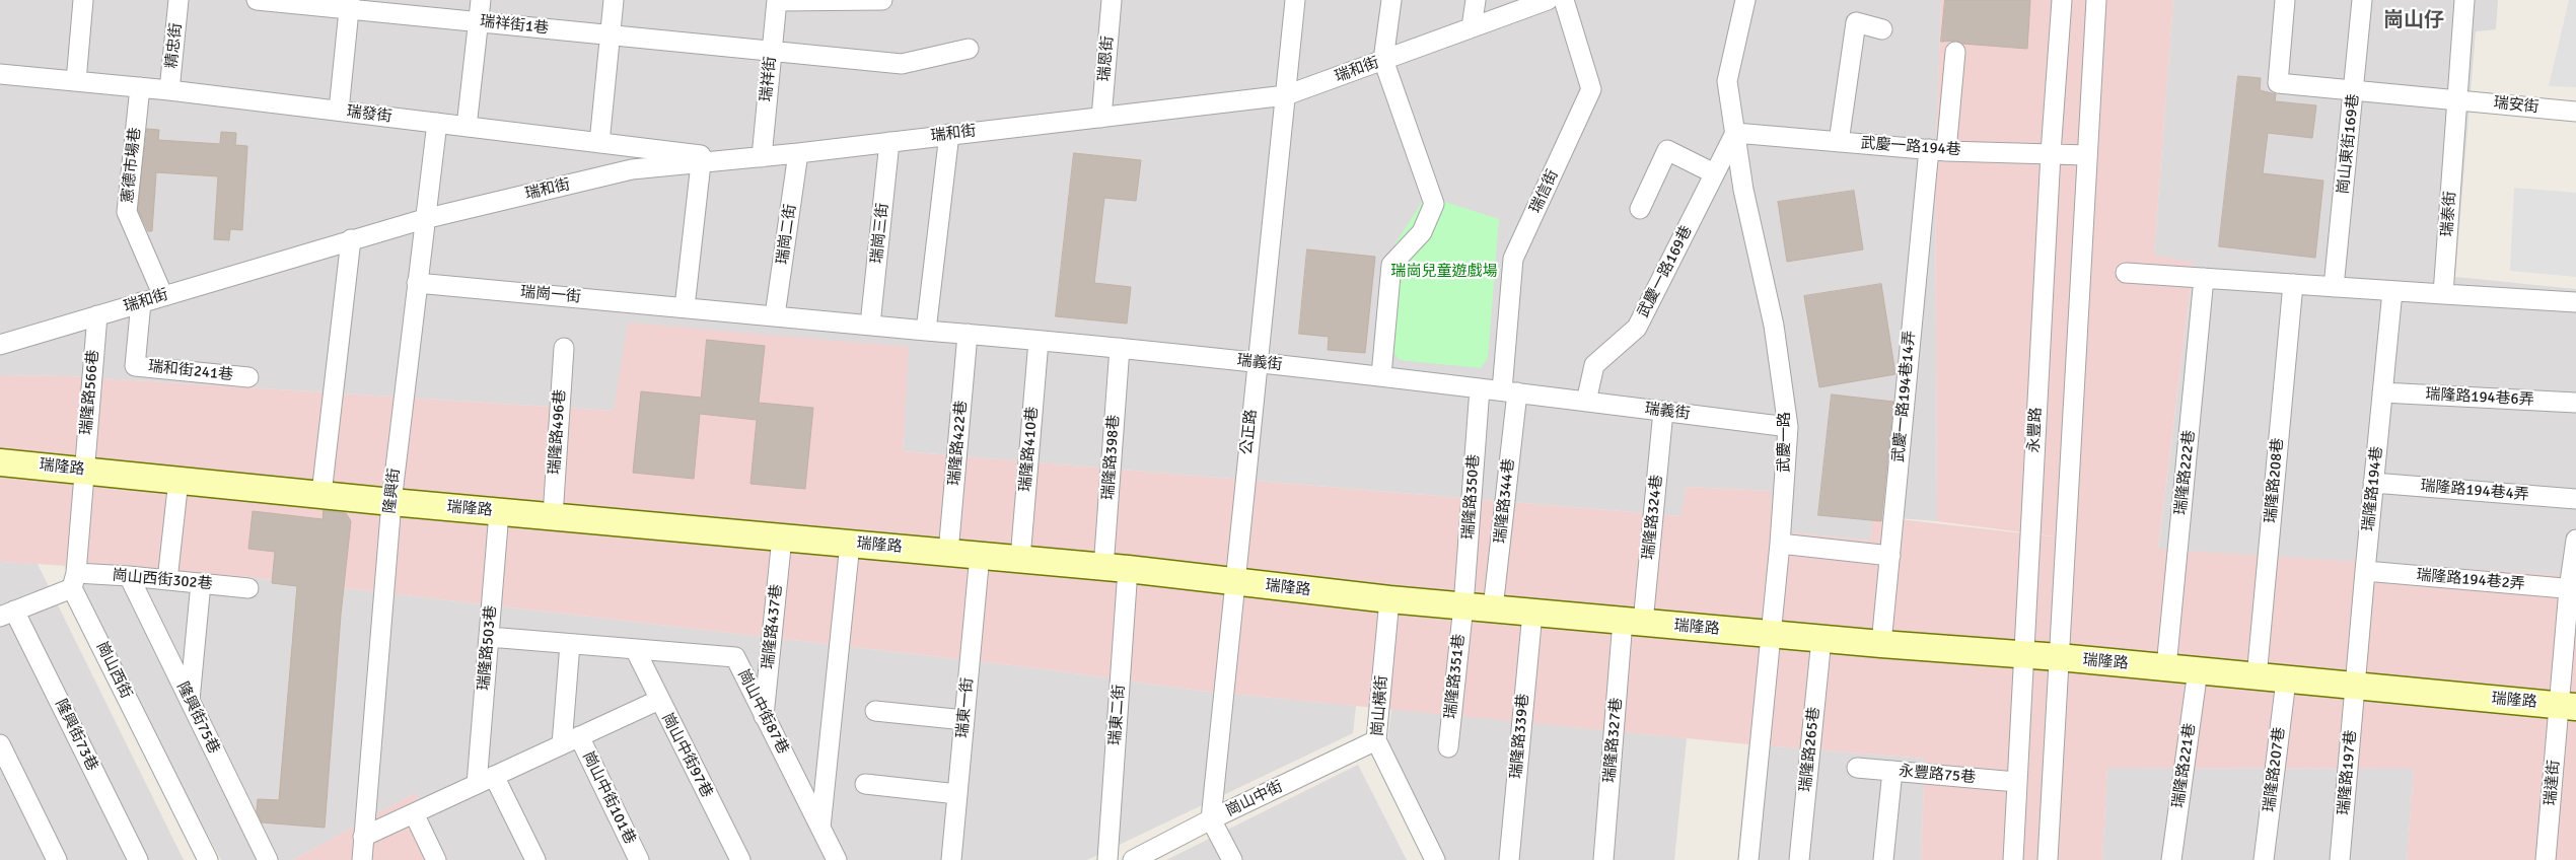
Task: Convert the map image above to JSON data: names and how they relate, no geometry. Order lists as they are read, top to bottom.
{
  "streets": {
    "street": [
      "瑞祥街1巷",
      "精忠街",
      "瑞恩街",
      "瑞和街",
      "瑞祥街",
      "瑞安街",
      "瑞發街",
      "崗山東街169巷",
      "武慶一路194巷",
      "憲德市場巷",
      "瑞信街",
      "瑞泰街",
      "瑞崗三街",
      "瑞崗二街",
      "武慶一路169巷",
      "瑞崗一街",
      "瑞義街",
      "瑞和街241巷",
      "瑞隆路566巷",
      "武慶一路194巷14弄",
      "瑞隆路194巷6弄",
      "永豐路",
      "瑞隆路496巷",
      "公正路",
      "武慶一路",
      "瑞隆路422巷",
      "瑞隆路410巷",
      "瑞隆路398巷",
      "瑞隆路",
      "瑞隆路222巷",
      "瑞隆路208巷",
      "瑞隆路194巷",
      "隆興街",
      "瑞隆路194巷4弄",
      "瑞隆路350巷",
      "瑞隆路344巷",
      "瑞隆路324巷",
      "崗山西街302巷",
      "瑞隆路194巷2弄",
      "瑞隆路437巷",
      "瑞隆路503巷",
      "崗山西街",
      "瑞隆路351巷",
      "崗山橫街",
      "瑞東一街",
      "崗山中街87巷",
      "瑞東二街",
      "隆興街75巷",
      "隆興街73巷",
      "瑞隆路339巷",
      "瑞隆路327巷",
      "瑞隆路265巷",
      "崗山中街97巷",
      "瑞隆路221巷",
      "瑞隆路207巷",
      "瑞隆路197巷",
      "永豐路75巷",
      "瑞達街",
      "崗山中街101巷",
      "崗山中街"
    ]
  },
  "crossings": [
    ["瑞祥街1巷", "瑞祥街"],
    ["精忠街", "瑞發街"],
    ["瑞恩街", "瑞和街"],
    ["瑞和街", "瑞祥街"],
    ["瑞和街", "瑞發街"],
    ["瑞和街", "憲德市場巷"],
    ["瑞和街", "瑞崗三街"],
    ["瑞和街", "瑞崗二街"],
    ["瑞和街", "瑞和街241巷"],
    ["瑞和街", "瑞隆路566巷"],
    ["瑞和街", "公正路"],
    ["瑞和街", "隆興街"],
    ["瑞安街", "崗山東街169巷"],
    ["瑞安街", "瑞泰街"],
    ["瑞發街", "憲德市場巷"],
    ["瑞發街", "隆興街"],
    ["武慶一路194巷", "武慶一路169巷"],
    ["武慶一路194巷", "武慶一路194巷14弄"],
    ["武慶一路194巷", "永豐路"],
    ["武慶一路194巷", "武慶一路"],
    ["瑞信街", "瑞義街"],
    ["瑞信街", "瑞隆路344巷"],
    ["瑞崗三街", "瑞崗一街"],
    ["瑞崗二街", "瑞崗一街"],
    ["武慶一路169巷", "瑞義街"],
    ["武慶一路169巷", "武慶一路"],
    ["瑞崗一街", "瑞義街"],
    ["瑞崗一街", "隆興街"],
    ["瑞義街", "公正路"],
    ["瑞義街", "武慶一路"],
    ["瑞義街", "瑞隆路422巷"],
    ["瑞義街", "瑞隆路410巷"],
    ["瑞義街", "瑞隆路398巷"],
    ["瑞義街", "瑞隆路350巷"],
    ["瑞義街", "瑞隆路344巷"],
    ["瑞義街", "瑞隆路324巷"],
    ["瑞隆路566巷", "瑞隆路"],
    ["武慶一路194巷14弄", "瑞隆路"],
    ["瑞隆路194巷6弄", "瑞隆路194巷"],
    ["永豐路", "瑞隆路"],
    ["永豐路", "永豐路75巷"],
    ["瑞隆路496巷", "瑞隆路"],
    ["公正路", "瑞隆路"],
    ["公正路", "崗山中街"],
    ["武慶一路", "瑞隆路"],
    ["瑞隆路422巷", "瑞隆路"],
    ["瑞隆路410巷", "瑞隆路"],
    ["瑞隆路398巷", "瑞隆路"],
    ["瑞隆路398巷", "瑞東二街"],
    ["瑞隆路", "瑞隆路222巷"],
    ["瑞隆路", "瑞隆路208巷"],
    ["瑞隆路", "瑞隆路194巷"],
    ["瑞隆路", "隆興街"],
    ["瑞隆路", "瑞隆路350巷"],
    ["瑞隆路", "瑞隆路344巷"],
    ["瑞隆路", "瑞隆路324巷"],
    ["瑞隆路", "瑞隆路437巷"],
    ["瑞隆路", "瑞隆路503巷"],
    ["瑞隆路", "瑞隆路351巷"],
    ["瑞隆路", "崗山橫街"],
    ["瑞隆路", "瑞東一街"],
    ["瑞隆路", "瑞東二街"],
    ["瑞隆路", "瑞隆路339巷"],
    ["瑞隆路", "瑞隆路327巷"],
    ["瑞隆路", "瑞隆路265巷"],
    ["瑞隆路", "瑞隆路221巷"],
    ["瑞隆路", "瑞隆路207巷"],
    ["瑞隆路", "瑞隆路197巷"],
    ["瑞隆路", "瑞達街"],
    ["瑞隆路194巷", "瑞隆路194巷4弄"],
    ["瑞隆路194巷", "瑞隆路194巷2弄"],
    ["瑞隆路194巷", "瑞隆路197巷"],
    ["瑞隆路350巷", "瑞隆路351巷"],
    ["瑞隆路324巷", "瑞隆路327巷"],
    ["崗山西街302巷", "崗山西街"],
    ["崗山西街302巷", "隆興街75巷"],
    ["瑞隆路194巷2弄", "瑞達街"],
    ["瑞隆路437巷", "崗山中街87巷"],
    ["瑞隆路503巷", "崗山中街87巷"],
    ["崗山橫街", "崗山中街"],
    ["崗山中街87巷", "崗山中街97巷"]
  ],
  "districts": ["崗山仔"],
  "parks": ["瑞崗兒童遊戲場"]
}
